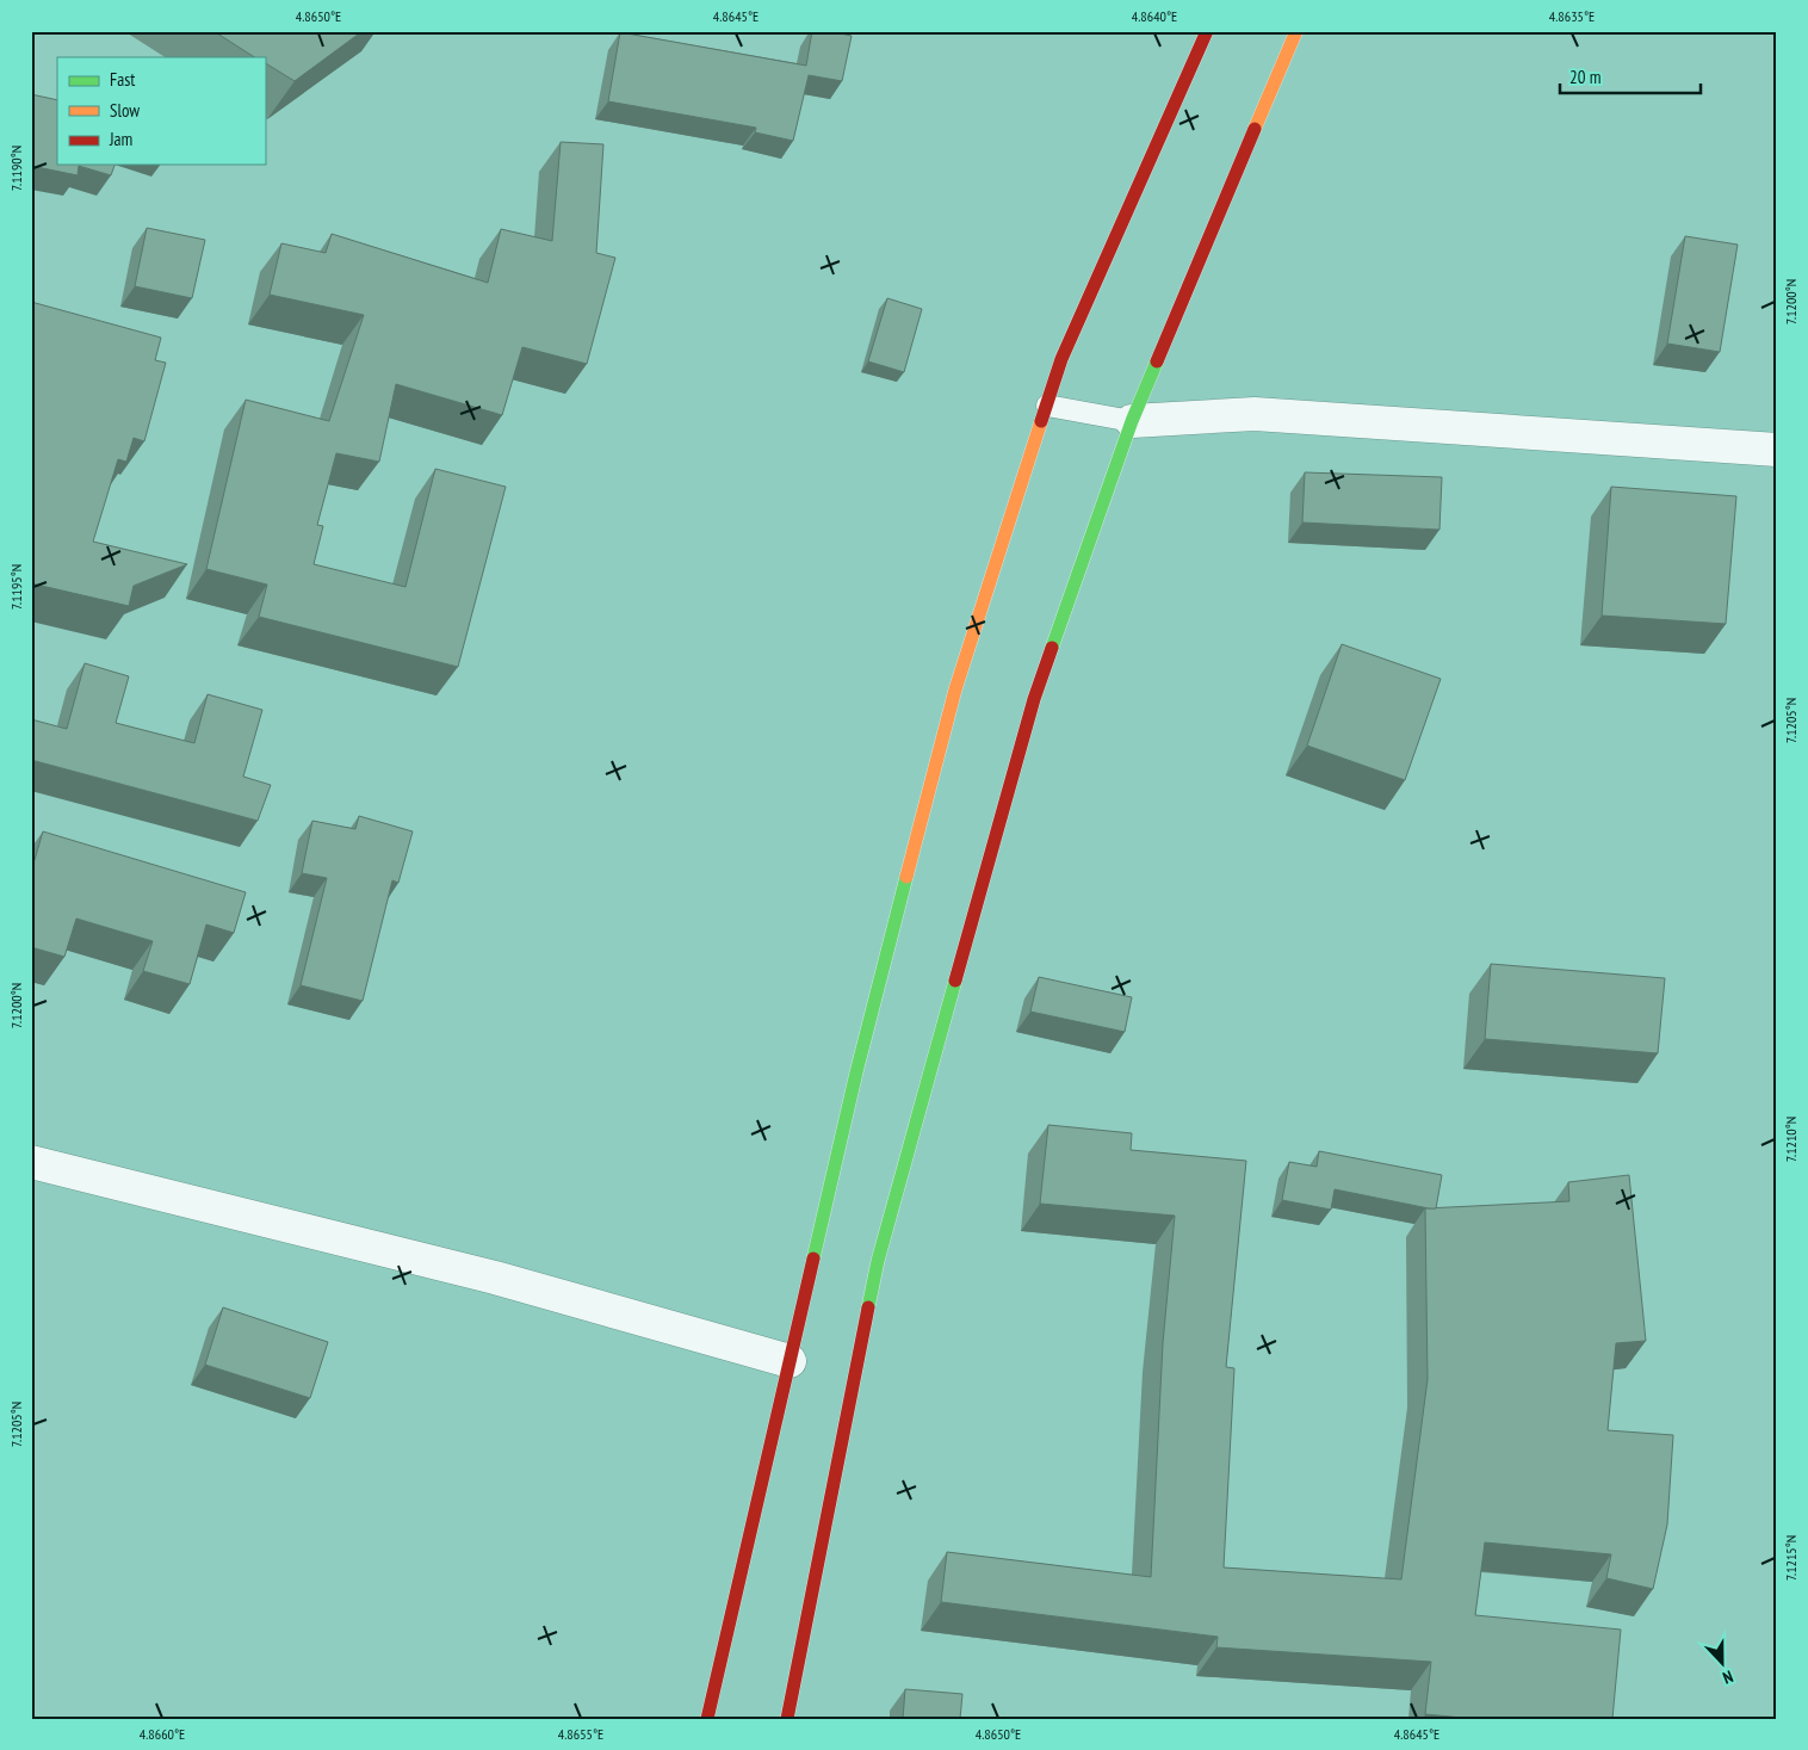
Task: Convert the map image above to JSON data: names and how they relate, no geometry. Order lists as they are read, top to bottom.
{
  "legend": ["Fast", "Slow", "Jam"],
  "scale_bar": "20 m",
  "north": "bottom",
  "coordinates": [
    "4.8650°E",
    "4.8645°E",
    "4.8640°E",
    "4.8635°E",
    "7.1190°N",
    "7.1200°N",
    "7.1195°N",
    "7.1205°N",
    "7.1210°N",
    "7.1215°N",
    "4.8660°E",
    "4.8655°E"
  ]
}
